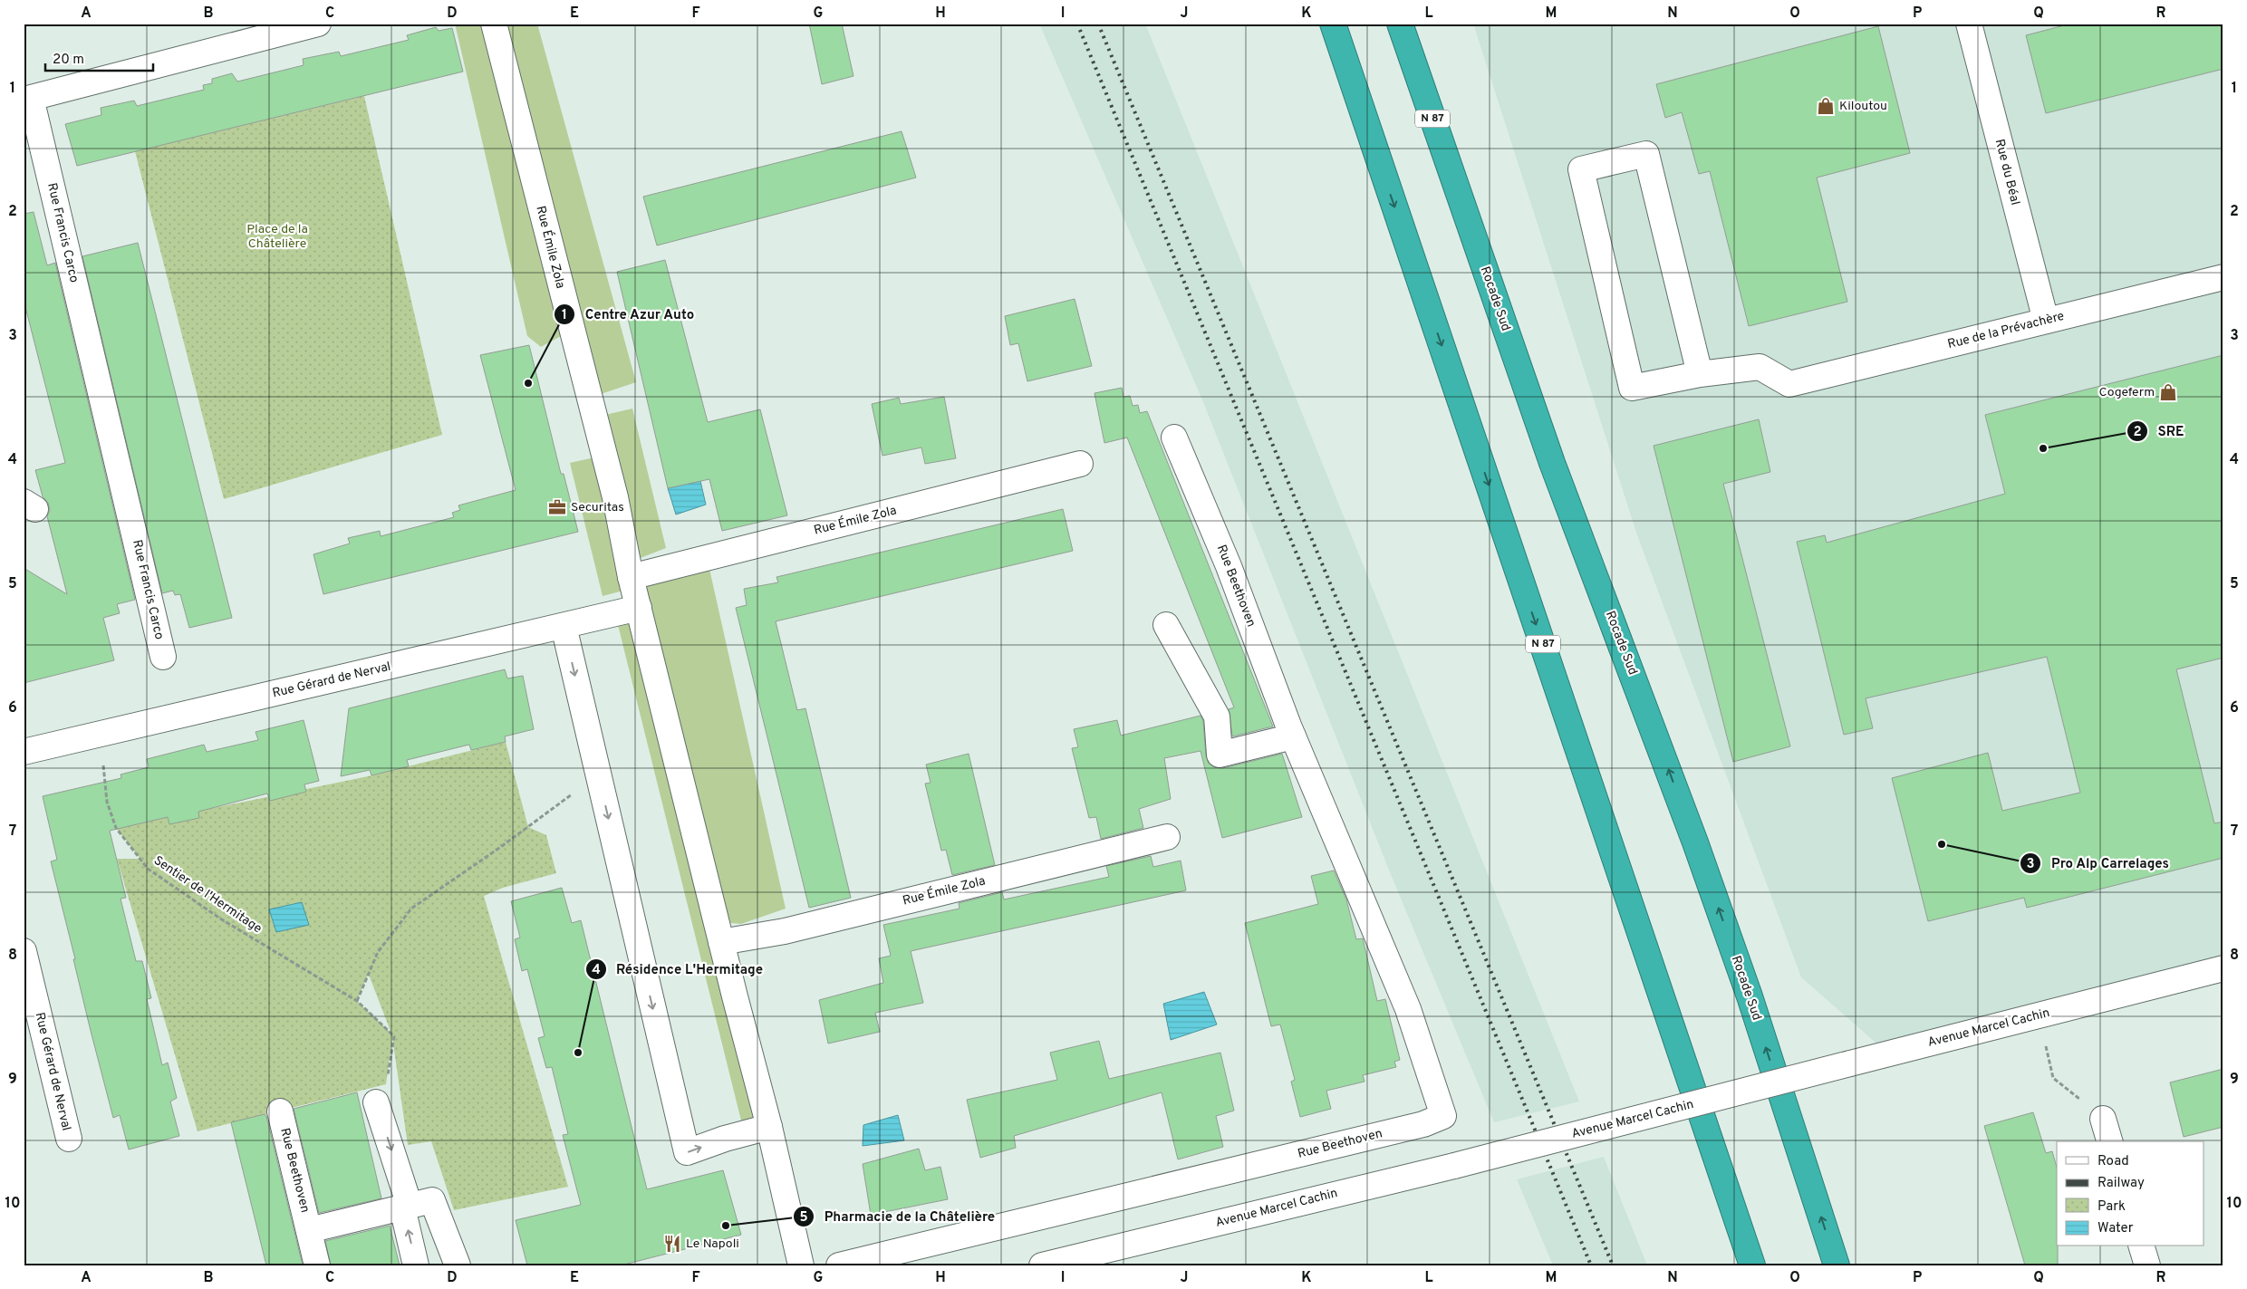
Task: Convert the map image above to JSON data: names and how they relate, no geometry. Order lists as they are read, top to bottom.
{
  "streets": {
    "highway": ["N 87", "Rocade Sud"],
    "street": [
      "Rue du Béal",
      "Rue Francis Carco",
      "Rue Émile Zola",
      "Rue de la Prévachère",
      "Rue Beethoven",
      "Rue Gérard de Nerval",
      "Avenue Marcel Cachin"
    ],
    "path": ["Sentier de l'Hermitage"]
  },
  "crossings": [
    ["Rue du Béal", "Rue de la Prévachère"],
    ["Rue Émile Zola", "Rue Gérard de Nerval"],
    ["Rue Gérard de Nerval", "Sentier de l'Hermitage"]
  ],
  "parks": ["Place de la Châtelière"],
  "places": {
    "shop": ["Kiloutou", "Cogeferm"],
    "other": [
      "Centre Azur Auto",
      "SRE",
      "Pro Alp Carrelages",
      "Résidence L'Hermitage",
      "Pharmacie de la Châtelière"
    ],
    "office": ["Securitas"],
    "restaurant": ["Le Napoli"]
  },
  "legend": [
    "Road",
    "Railway",
    "Park",
    "Water"
  ],
  "scale_bar": "20 m",
  "grid": {
    "columns": [
      "A",
      "B",
      "C",
      "D",
      "E",
      "F",
      "G",
      "H",
      "I",
      "J",
      "K",
      "L",
      "M",
      "N",
      "O",
      "P",
      "Q",
      "R"
    ],
    "rows": [
      "1",
      "2",
      "3",
      "4",
      "5",
      "6",
      "7",
      "8",
      "9",
      "10"
    ]
  }
}
